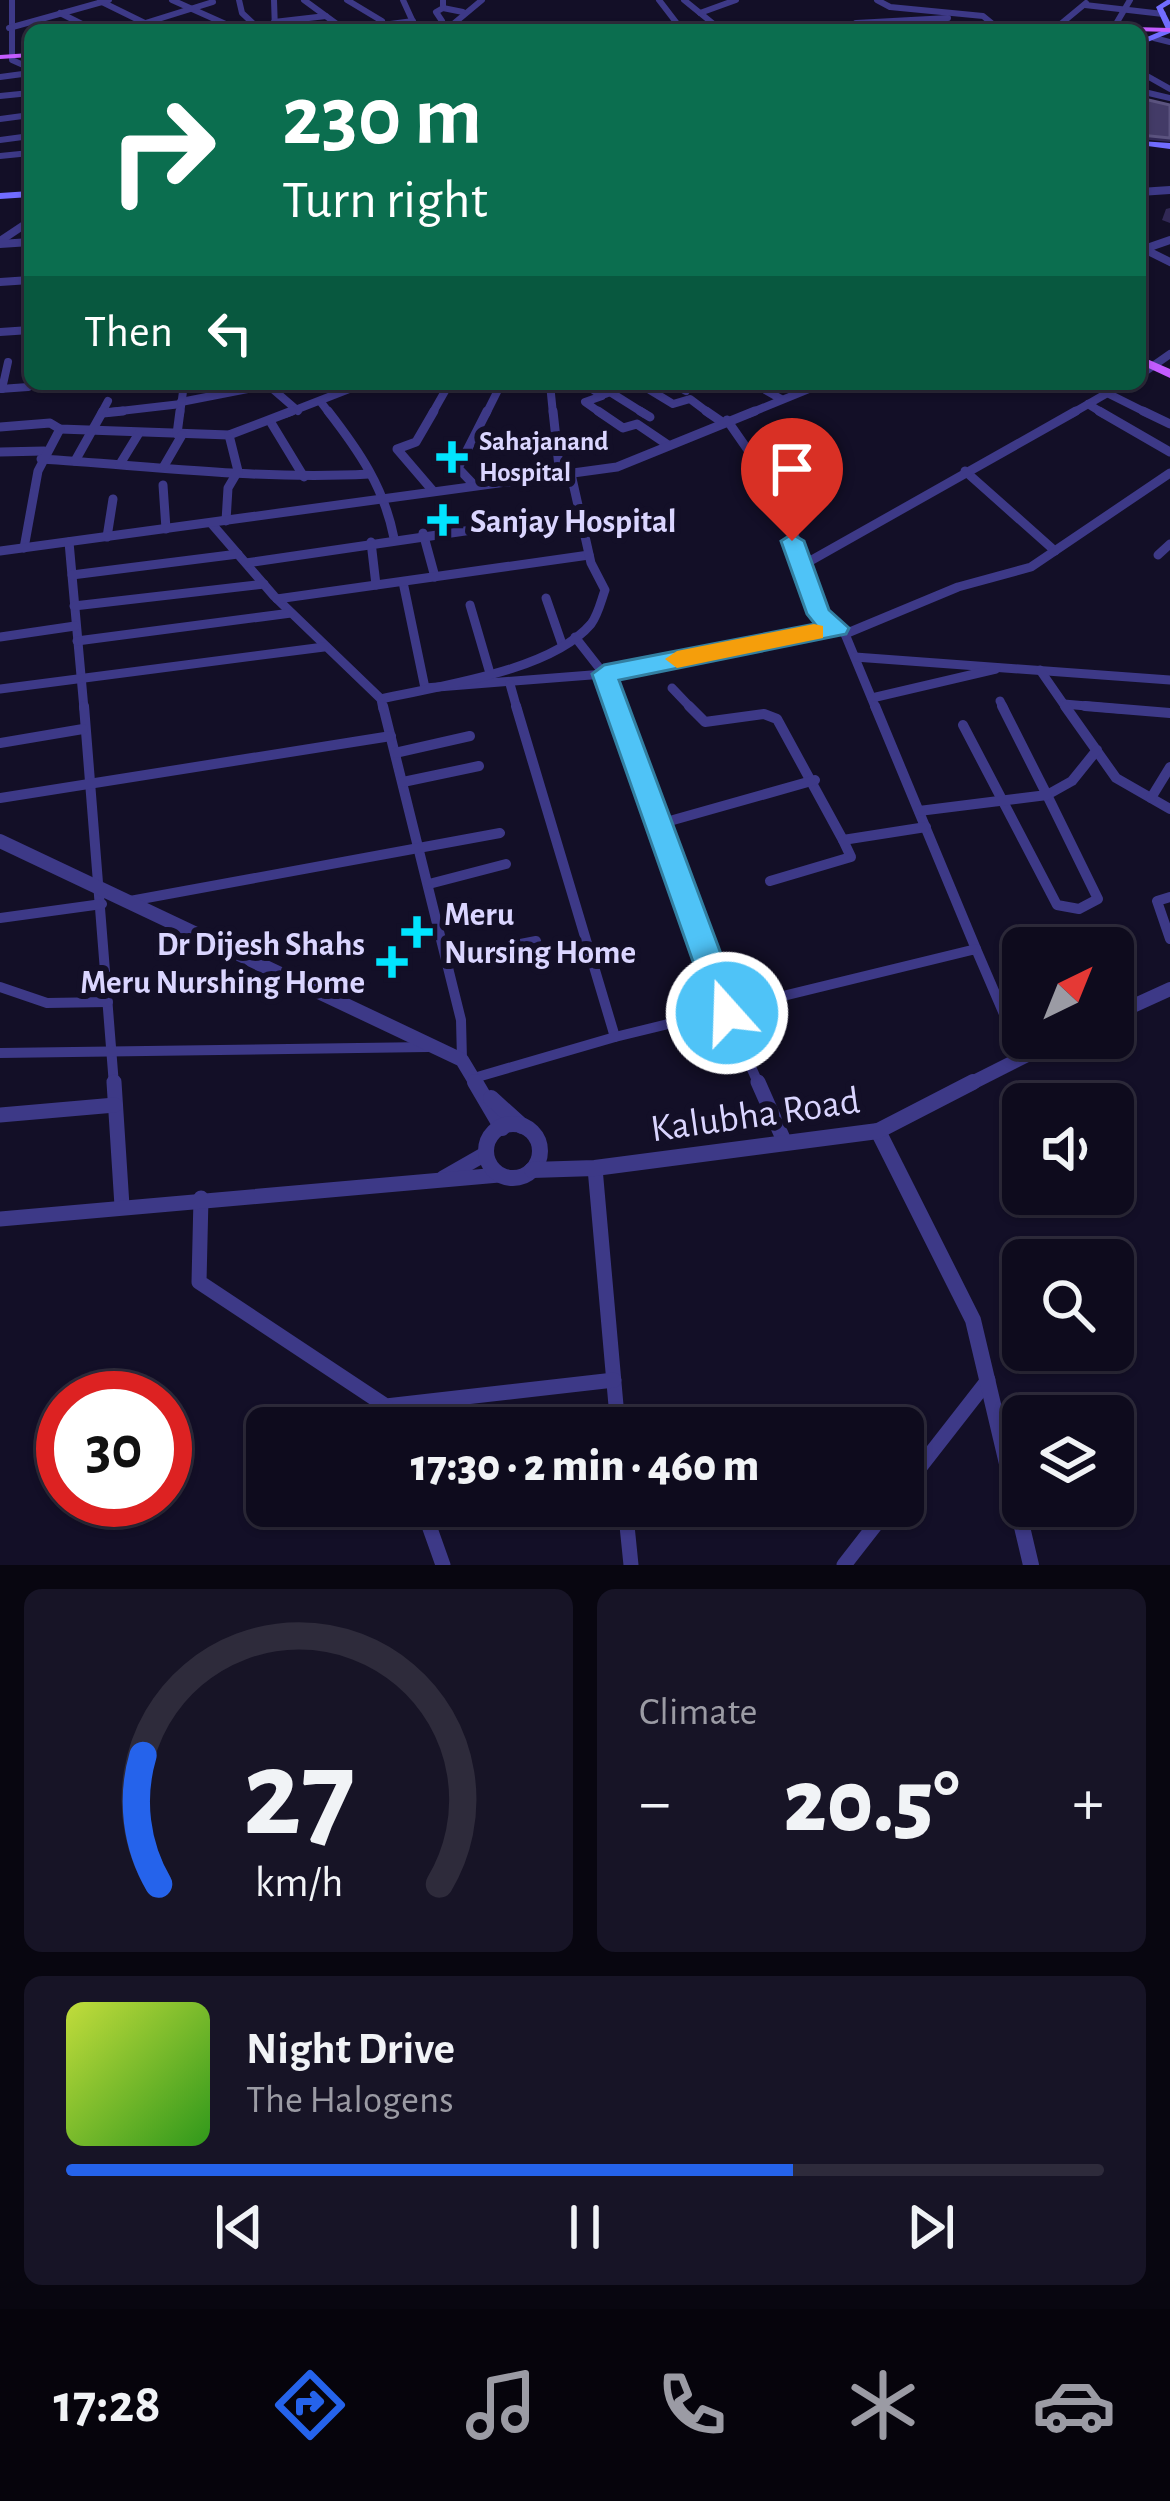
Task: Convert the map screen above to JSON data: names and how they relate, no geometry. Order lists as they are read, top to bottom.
{
  "streets": {
    "street": ["Kalubha Road"]
  },
  "places": {
    "health": [
      "Sahajanand Hospital",
      "Sanjay Hospital",
      "Meru Nursing Home",
      "Dr Dijesh Shahs Meru Nurshing Home"
    ]
  },
  "north": "top right",
  "page": {
    "turn": ["230 m", "Turn right"],
    "then": "Then",
    "limit": "30",
    "trip": "17:30 · 2 min · 460 m",
    "tile": "Climate",
    "heat": ["−", "20.5°", "+"],
    "song": ["Night Drive", "The Halogens"],
    "tabs": "17:28",
    "gauge": ["27", "km/h"]
  }
}
